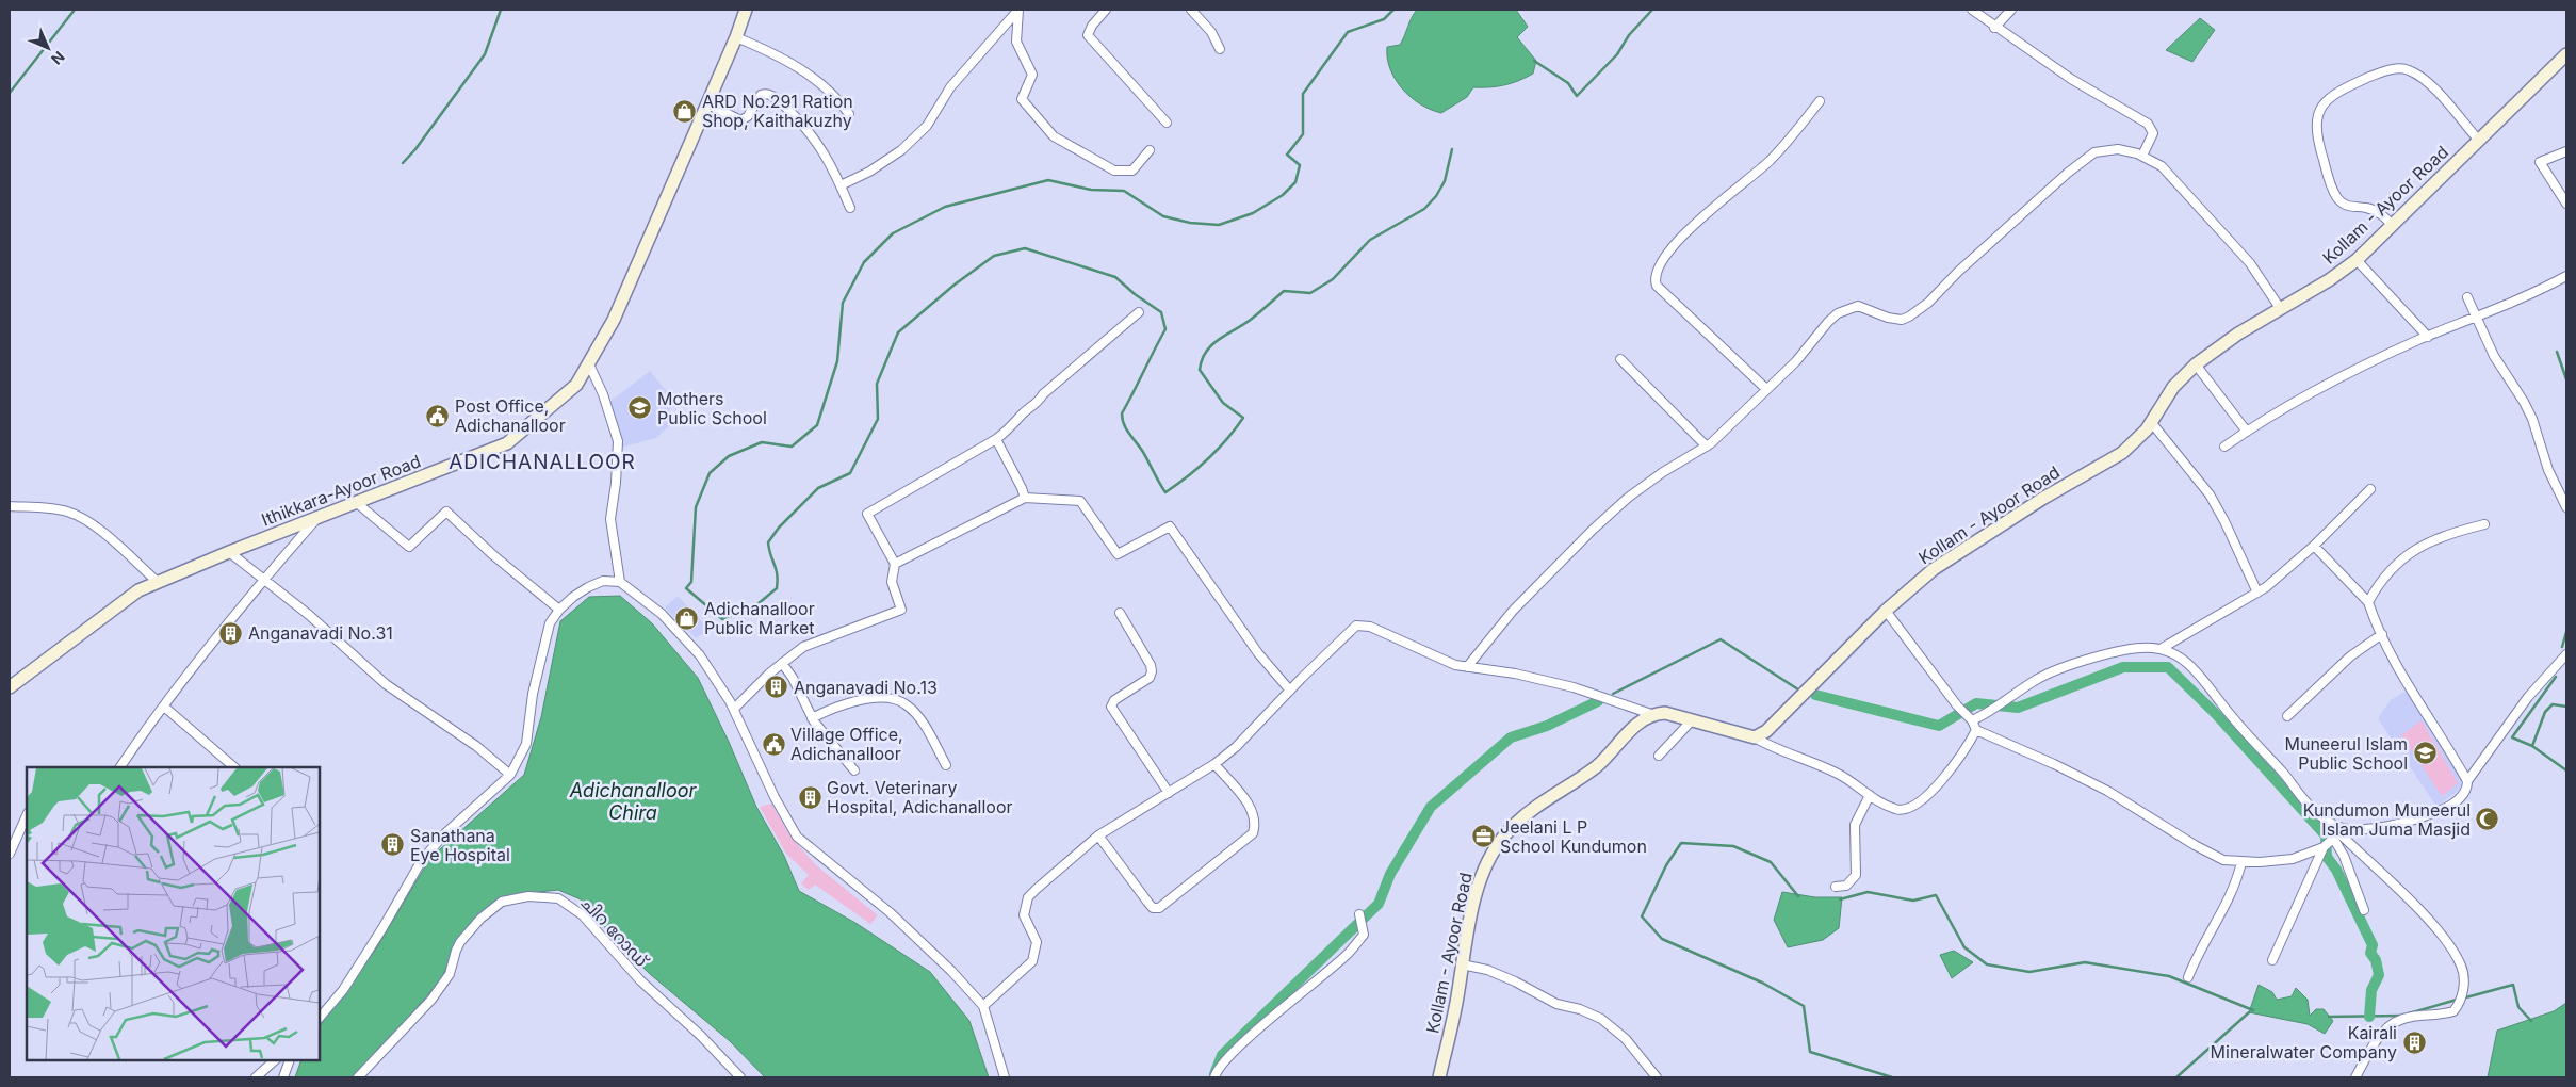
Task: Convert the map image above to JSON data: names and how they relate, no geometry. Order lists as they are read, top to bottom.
{
  "streets": {
    "main road": ["Kollam - Ayoor Road", "Ithikkara-Ayoor Road"],
    "street": ["ചിറ റോഡ്"]
  },
  "districts": ["ADICHANALLOOR"],
  "water": ["Adichanalloor Chira"],
  "places": {
    "shop": ["ARD No.291 Ration Shop, Kaithakuzhy", "Adichanalloor Public Market"],
    "school or university": ["Mothers Public School", "Muneerul Islam Public School"],
    "public building": ["Post Office, Adichanalloor", "Village Office, Adichanalloor"],
    "building": [
      "Anganavadi No.31",
      "Anganavadi No.13",
      "Govt. Veterinary Hospital, Adichanalloor",
      "Sanathana Eye Hospital",
      "Kairali Mineralwater Company"
    ],
    "mosque": ["Kundumon Muneerul Islam Juma Masjid"],
    "office": ["Jeelani L P School Kundumon"]
  },
  "north": "bottom right"
}
